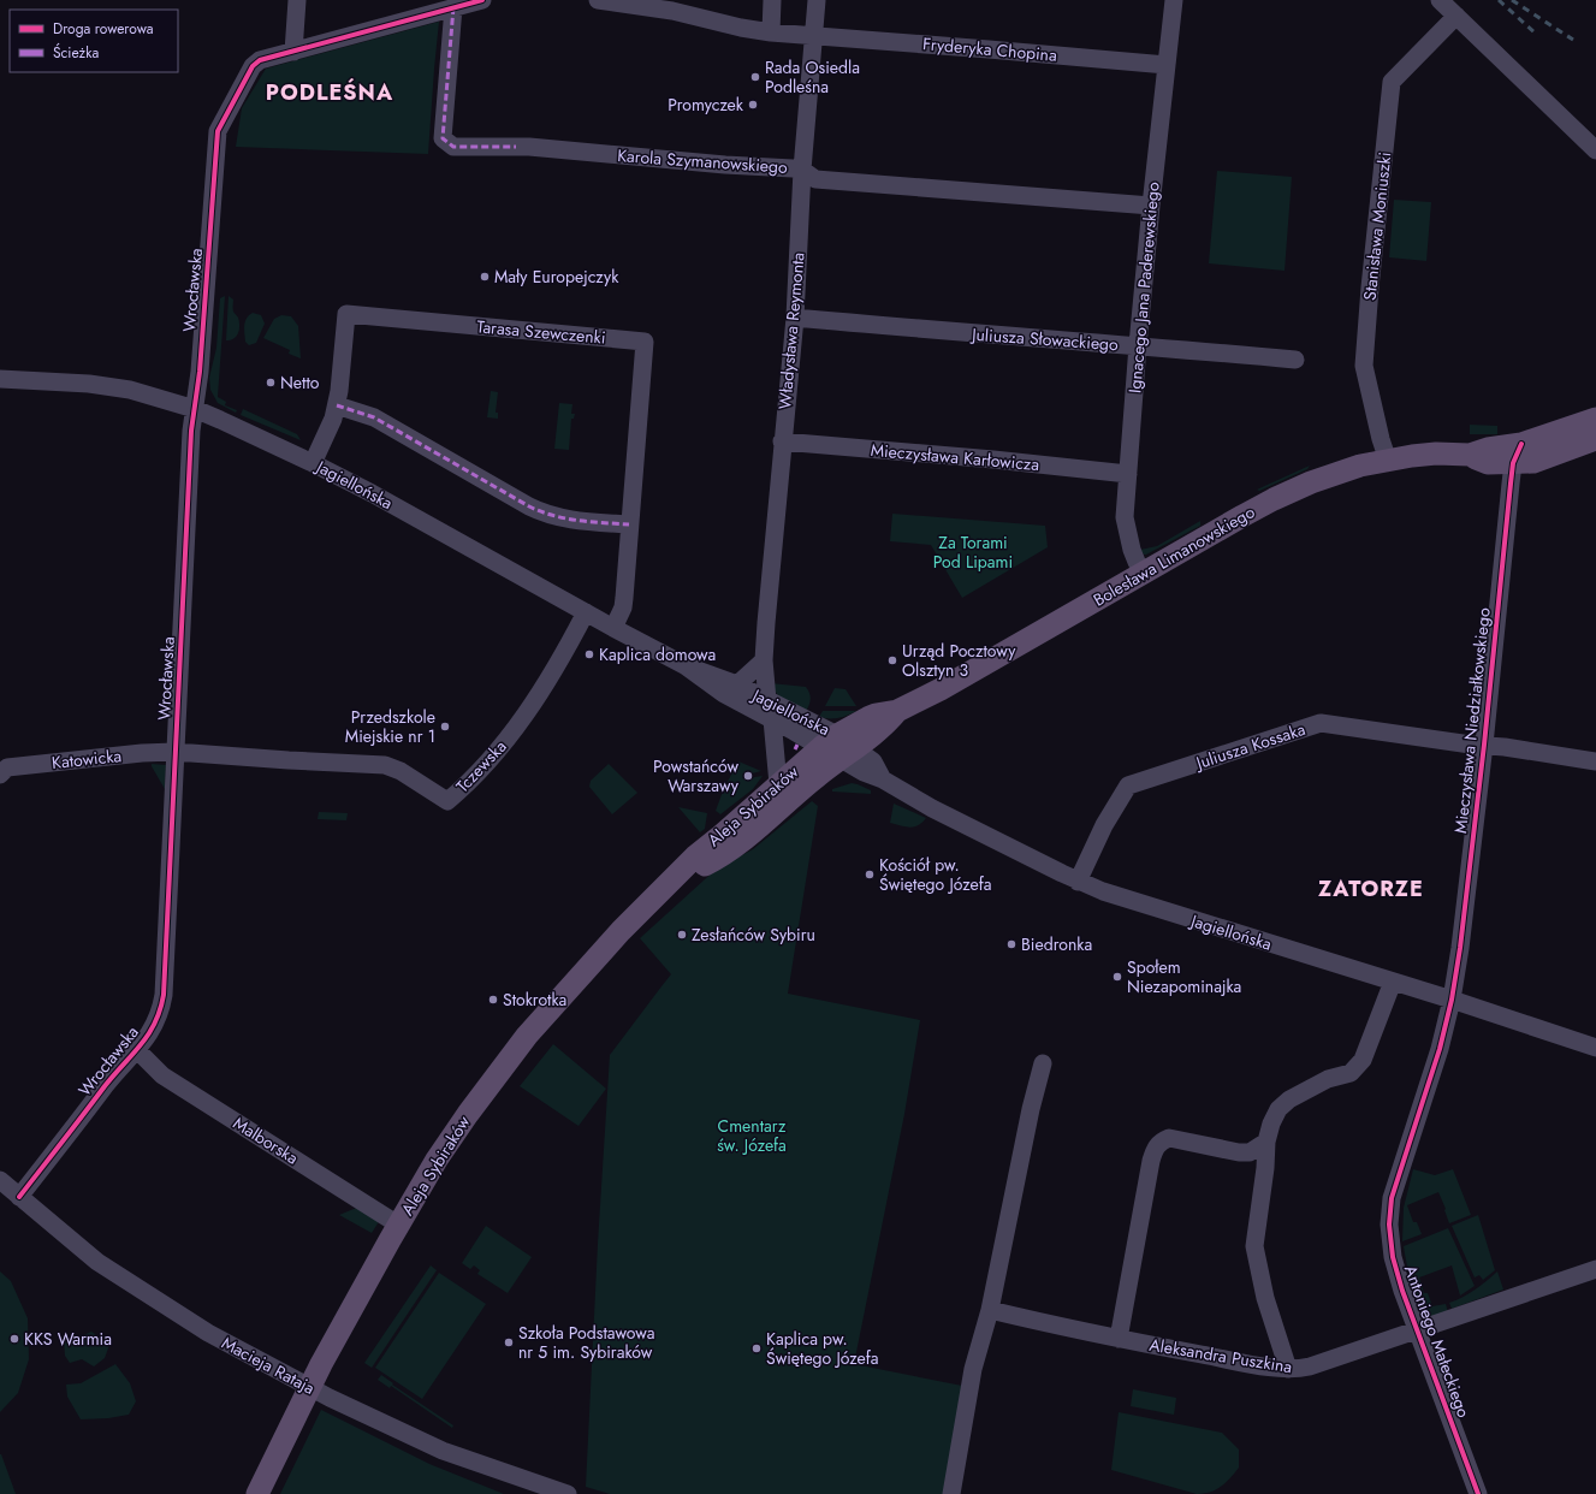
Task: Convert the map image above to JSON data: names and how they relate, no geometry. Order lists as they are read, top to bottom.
{
  "streets": {
    "main road": ["Bolesława Limanowskiego", "Aleja Sybiraków"],
    "street": [
      "Fryderyka Chopina",
      "Karola Szymanowskiego",
      "Stanisława Moniuszki",
      "Ignacego Jana Paderewskiego",
      "Wrocławska",
      "Władysława Reymonta",
      "Tarasa Szewczenki",
      "Juliusza Słowackiego",
      "Mieczysława Karłowicza",
      "Jagiellońska",
      "Mieczysława Niedziałkowskiego",
      "Juliusza Kossaka",
      "Katowicka",
      "Tczewska",
      "Malborska",
      "Antoniego Małeckiego",
      "Aleksandra Puszkina",
      "Macieja Rataja"
    ]
  },
  "crossings": [
    ["Fryderyka Chopina", "Ignacego Jana Paderewskiego"],
    ["Fryderyka Chopina", "Władysława Reymonta"],
    ["Karola Szymanowskiego", "Ignacego Jana Paderewskiego"],
    ["Karola Szymanowskiego", "Wrocławska"],
    ["Karola Szymanowskiego", "Władysława Reymonta"],
    ["Stanisława Moniuszki", "Bolesława Limanowskiego"],
    ["Ignacego Jana Paderewskiego", "Juliusza Słowackiego"],
    ["Ignacego Jana Paderewskiego", "Mieczysława Karłowicza"],
    ["Ignacego Jana Paderewskiego", "Bolesława Limanowskiego"],
    ["Wrocławska", "Jagiellońska"],
    ["Wrocławska", "Katowicka"],
    ["Wrocławska", "Tczewska"],
    ["Wrocławska", "Malborska"],
    ["Wrocławska", "Macieja Rataja"],
    ["Władysława Reymonta", "Juliusza Słowackiego"],
    ["Władysława Reymonta", "Mieczysława Karłowicza"],
    ["Władysława Reymonta", "Jagiellońska"],
    ["Tarasa Szewczenki", "Jagiellońska"],
    ["Jagiellońska", "Bolesława Limanowskiego"],
    ["Jagiellońska", "Mieczysława Niedziałkowskiego"],
    ["Jagiellońska", "Juliusza Kossaka"],
    ["Jagiellońska", "Tczewska"],
    ["Jagiellońska", "Aleja Sybiraków"],
    ["Jagiellońska", "Antoniego Małeckiego"],
    ["Bolesława Limanowskiego", "Mieczysława Niedziałkowskiego"],
    ["Bolesława Limanowskiego", "Aleja Sybiraków"],
    ["Mieczysława Niedziałkowskiego", "Juliusza Kossaka"],
    ["Mieczysława Niedziałkowskiego", "Antoniego Małeckiego"],
    ["Katowicka", "Tczewska"],
    ["Aleja Sybiraków", "Malborska"],
    ["Aleja Sybiraków", "Macieja Rataja"],
    ["Antoniego Małeckiego", "Aleksandra Puszkina"]
  ],
  "districts": ["PODLEŚNA", "ZATORZE"],
  "parks": ["Za Torami Pod Lipami", "Cmentarz św. Józefa"],
  "places": [
    "Rada Osiedla Podleśna",
    "Promyczek",
    "Mały Europejczyk",
    "Netto",
    "Kaplica domowa",
    "Urząd Pocztowy Olsztyn 3",
    "Przedszkole Miejskie nr 1",
    "Powstańców Warszawy",
    "Kościół pw. Świętego Józefa",
    "Zesłańców Sybiru",
    "Biedronka",
    "Społem Niezapominajka",
    "Stokrotka",
    "KKS Warmia",
    "Szkoła Podstawowa nr 5 im. Sybiraków",
    "Kaplica pw. Świętego Józefa"
  ],
  "legend": ["Droga rowerowa", "Ścieżka"]
}
